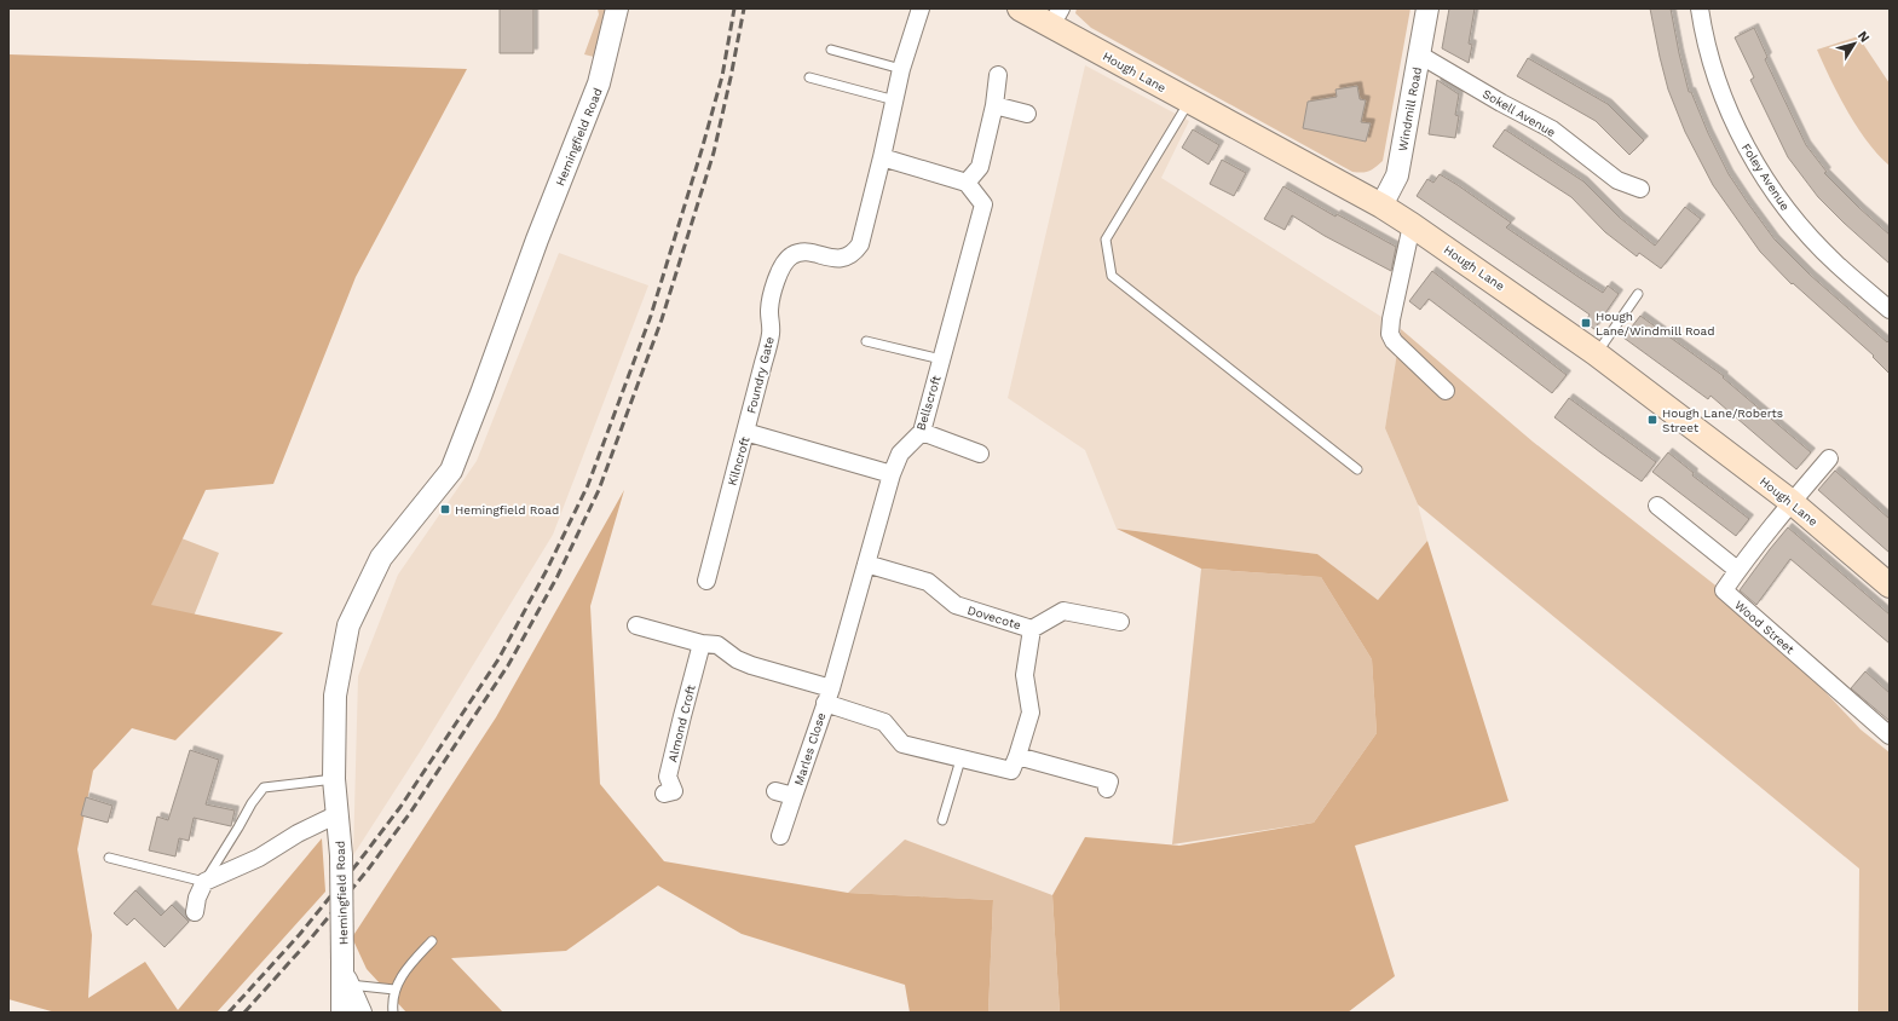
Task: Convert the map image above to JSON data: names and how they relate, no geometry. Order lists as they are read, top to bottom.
{
  "streets": {
    "main road": ["Hough Lane"],
    "street": [
      "Windmill Road",
      "Sokell Avenue",
      "Hemingfield Road",
      "Foley Avenue",
      "Foundry Gate",
      "Bellscroft",
      "Kilncroft",
      "Dovecote",
      "Wood Street",
      "Almond Croft",
      "Marles Close"
    ]
  },
  "crossings": [
    ["Hough Lane", "Windmill Road"],
    ["Hough Lane", "Wood Street"],
    ["Windmill Road", "Sokell Avenue"],
    ["Foundry Gate", "Kilncroft"],
    ["Bellscroft", "Kilncroft"],
    ["Bellscroft", "Dovecote"],
    ["Bellscroft", "Marles Close"],
    ["Dovecote", "Marles Close"]
  ],
  "places": {
    "transit": ["Hough Lane/Windmill Road", "Hough Lane/Roberts Street", "Hemingfield Road"]
  },
  "north": "top right"
}
